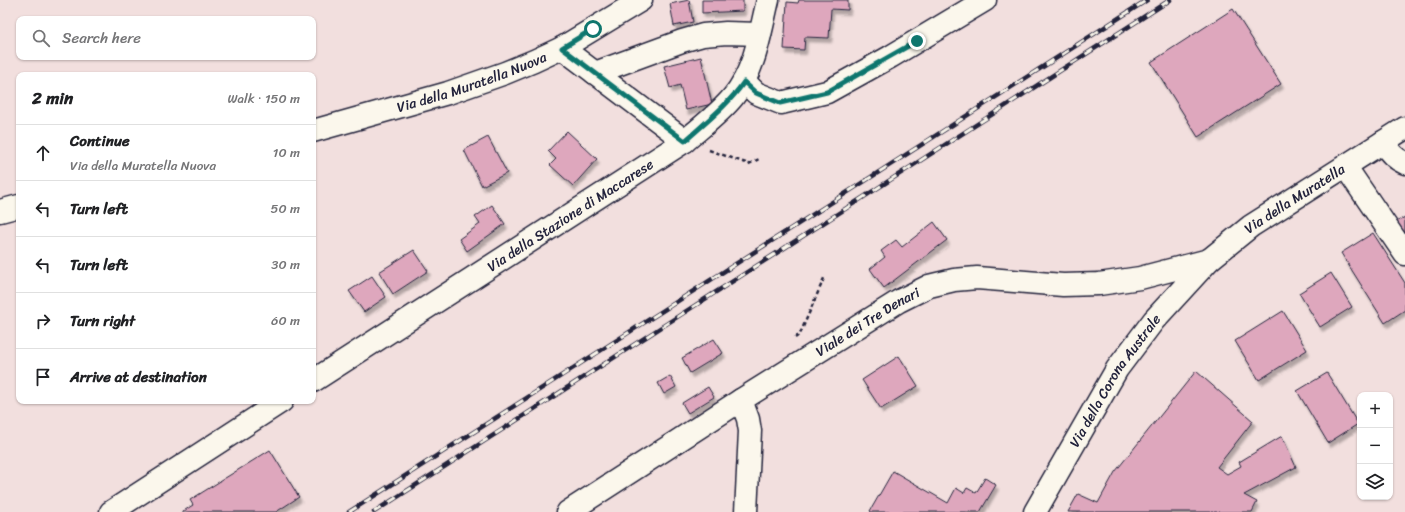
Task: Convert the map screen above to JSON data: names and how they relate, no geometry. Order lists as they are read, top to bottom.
{
  "streets": {
    "street": [
      "Via della Muratella Nuova",
      "Via della Muratella",
      "Via della Stazione di Maccarese",
      "Viale dei Tre Denari",
      "Via della Corona Australe"
    ]
  },
  "crossings": [
    ["Via della Muratella", "Viale dei Tre Denari"],
    ["Via della Muratella", "Via della Corona Australe"],
    ["Viale dei Tre Denari", "Via della Corona Australe"]
  ],
  "page": {
    "search": "Search here",
    "heading": ["2 min", "Walk · 150 m"],
    "list": [
      ["Continue", "Via della Muratella Nuova", "10 m"],
      ["Turn left", "50 m"],
      ["Turn left", "30 m"],
      ["Turn right", "60 m"],
      "Arrive at destination"
    ],
    "map_buttons": ["+", "−"]
  }
}
